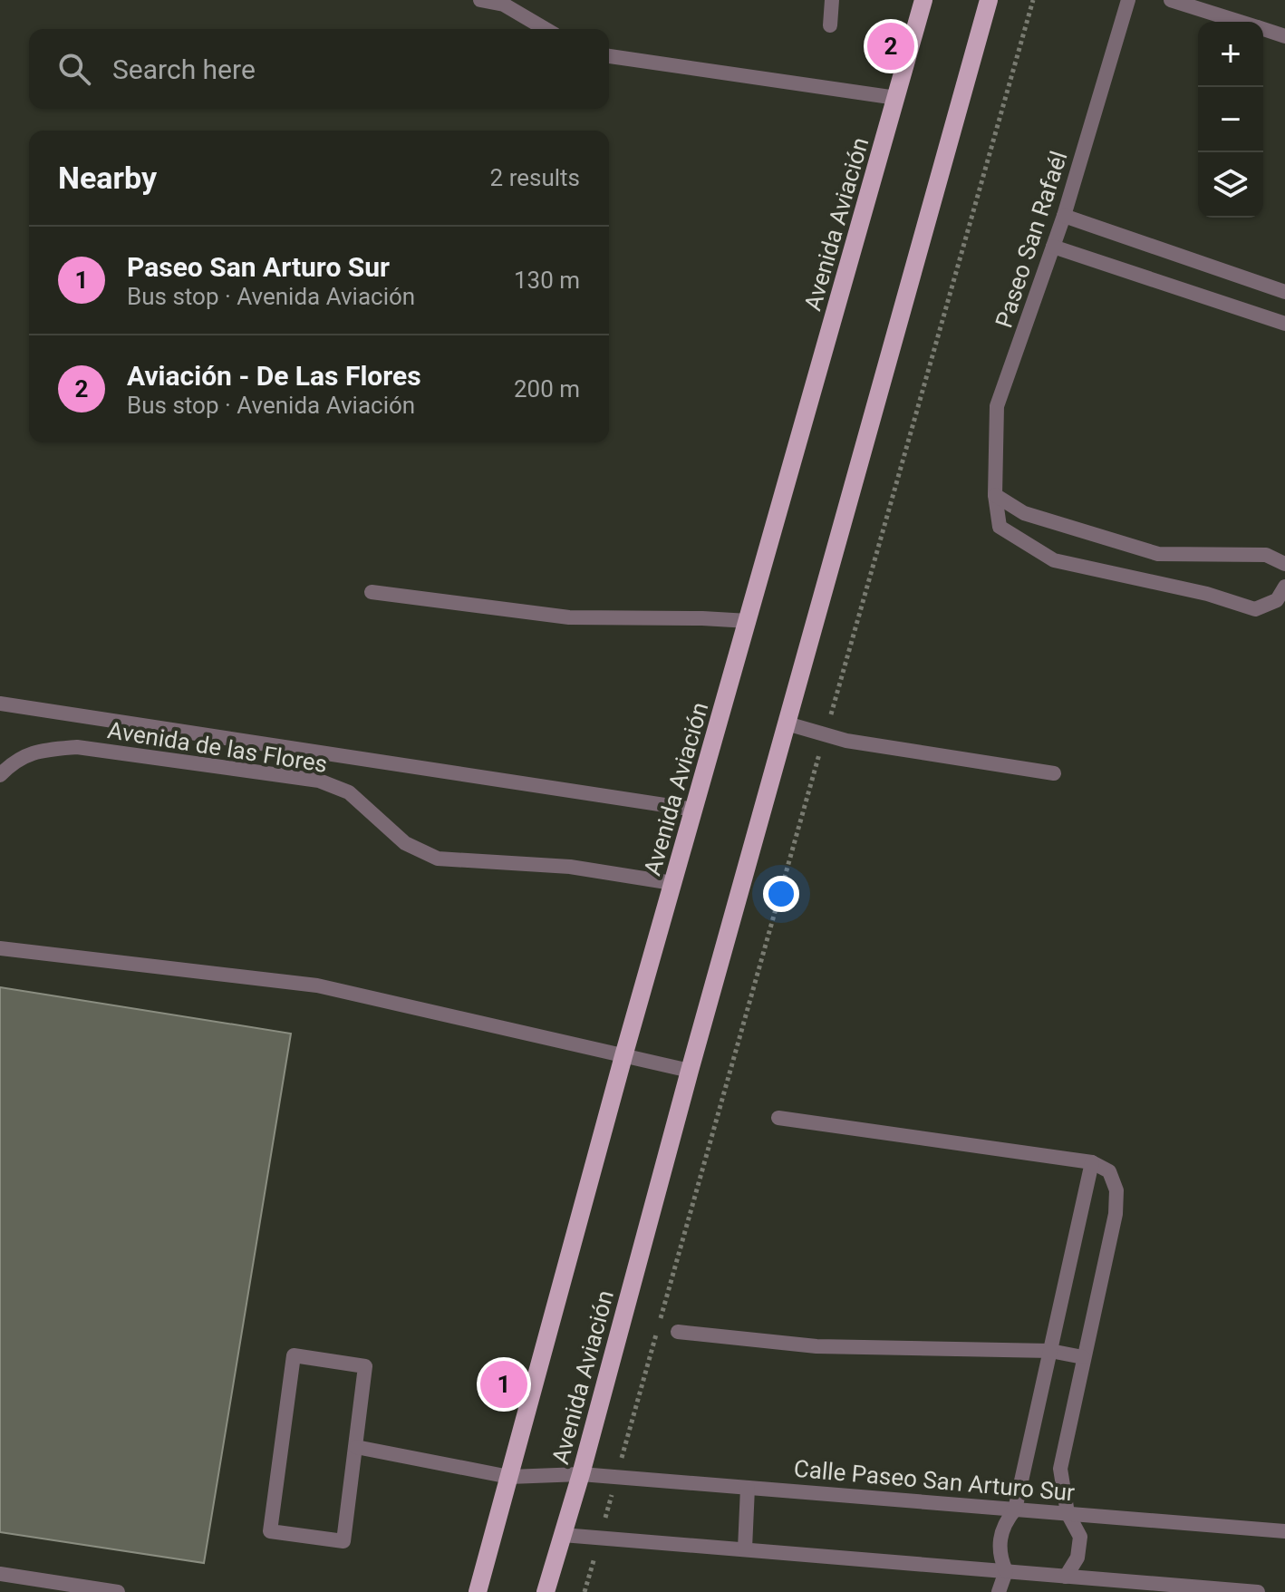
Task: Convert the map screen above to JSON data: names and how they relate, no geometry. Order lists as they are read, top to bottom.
{
  "streets": {
    "main road": ["Avenida Aviación"],
    "street": ["Paseo San Rafaél", "Avenida de las Flores", "Calle Paseo San Arturo Sur"]
  },
  "crossings": [
    ["Avenida Aviación", "Avenida de las Flores"],
    ["Avenida Aviación", "Calle Paseo San Arturo Sur"]
  ],
  "page": {
    "pins": ["2", "1"],
    "map_buttons": ["+", "−"],
    "search": "Search here",
    "heading": ["Nearby", "2 results"],
    "list": [
      {
        "mark": "1",
        "name": "Paseo San Arturo Sur",
        "note": "Bus stop · Avenida Aviación",
        "value": "130 m"
      },
      {
        "mark": "2",
        "name": "Aviación - De Las Flores",
        "note": "Bus stop · Avenida Aviación",
        "value": "200 m"
      }
    ]
  }
}
